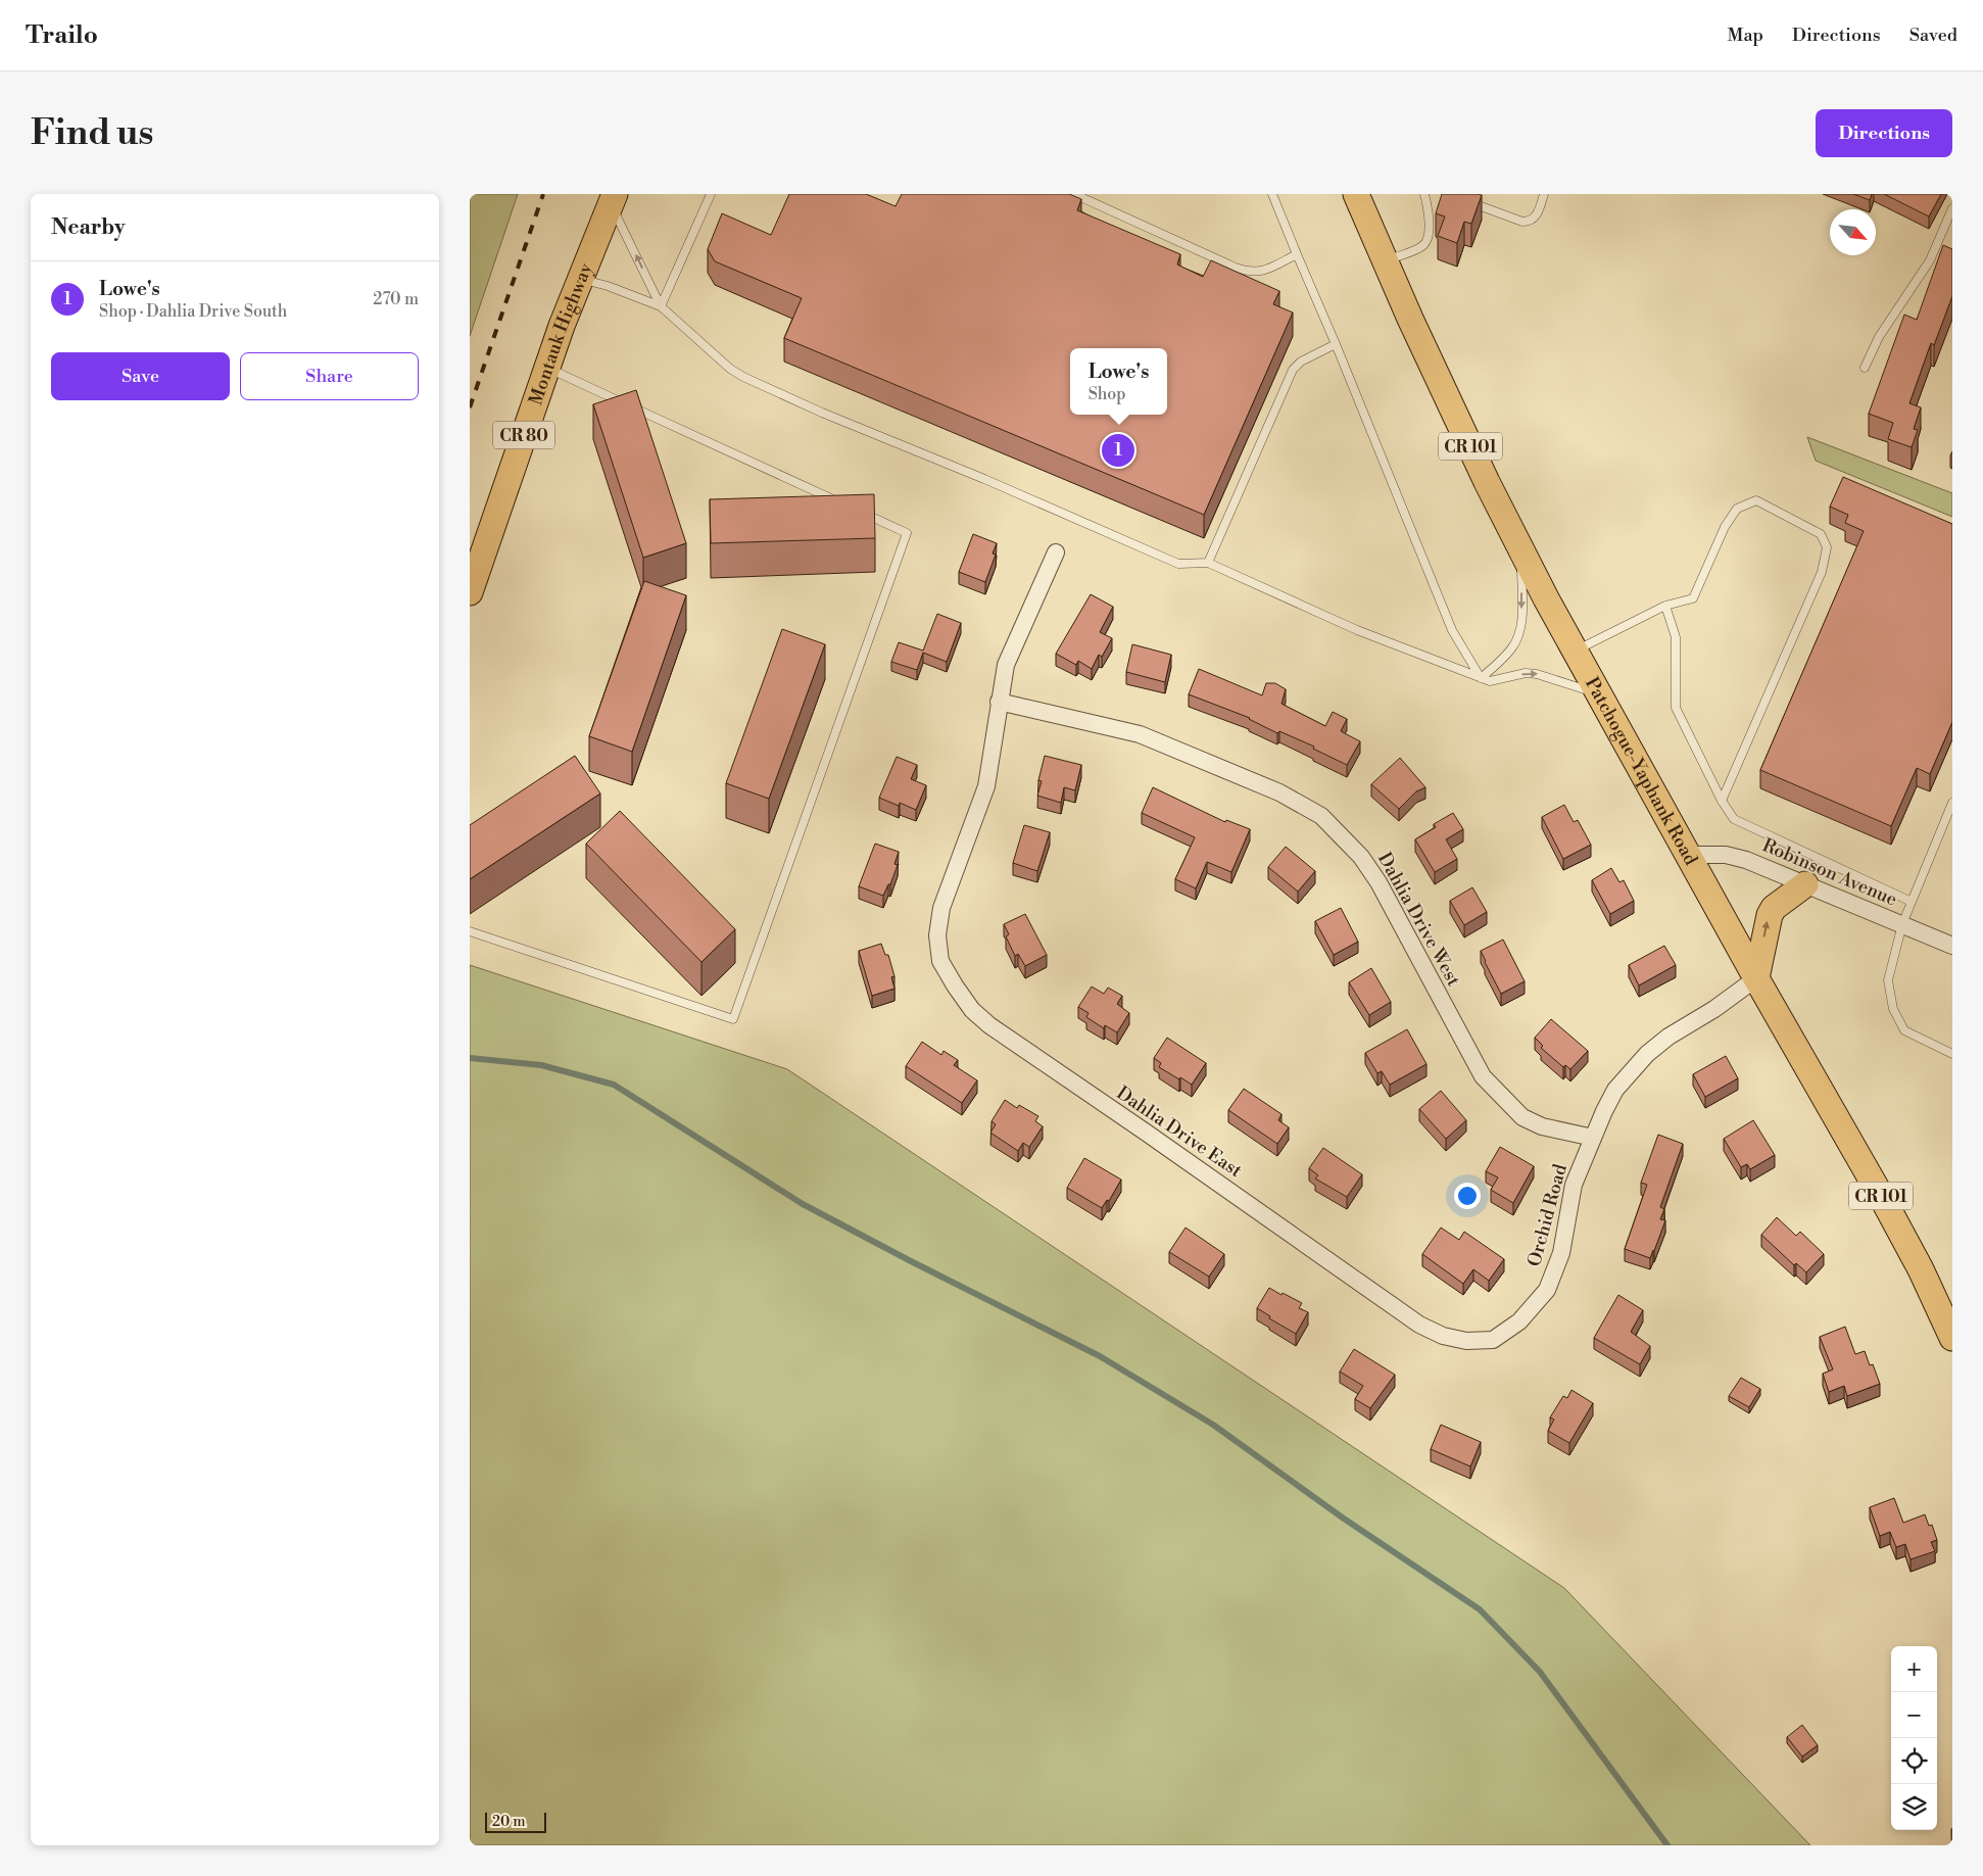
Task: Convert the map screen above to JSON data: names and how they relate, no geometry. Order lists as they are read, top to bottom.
{
  "streets": {
    "main road": [
      "Montauk Highway",
      "CR 80",
      "CR 101",
      "Patchogue-Yaphank Road"
    ],
    "street": [
      "Robinson Avenue",
      "Dahlia Drive West",
      "Dahlia Drive East",
      "Orchid Road"
    ]
  },
  "crossings": [
    ["Patchogue-Yaphank Road", "Robinson Avenue"],
    ["Patchogue-Yaphank Road", "Orchid Road"],
    ["Dahlia Drive West", "Dahlia Drive East"],
    ["Dahlia Drive West", "Orchid Road"],
    ["Dahlia Drive East", "Orchid Road"]
  ],
  "scale_bar": "20 m",
  "north": "bottom right",
  "page": {
    "header": "Trailo",
    "nav": ["Map", "Directions", "Saved"],
    "buttons": [
      "Directions",
      ["Save", "Share"]
    ],
    "title": "Find us",
    "heading": "Nearby",
    "list": [
      {
        "mark": "1",
        "name": "Lowe's",
        "note": "Shop · Dahlia Drive South",
        "value": "270 m"
      }
    ],
    "popup": ["Lowe's", "Shop"],
    "pins": "1",
    "map_buttons": ["+", "−"],
    "scale": "20 m"
  }
}
